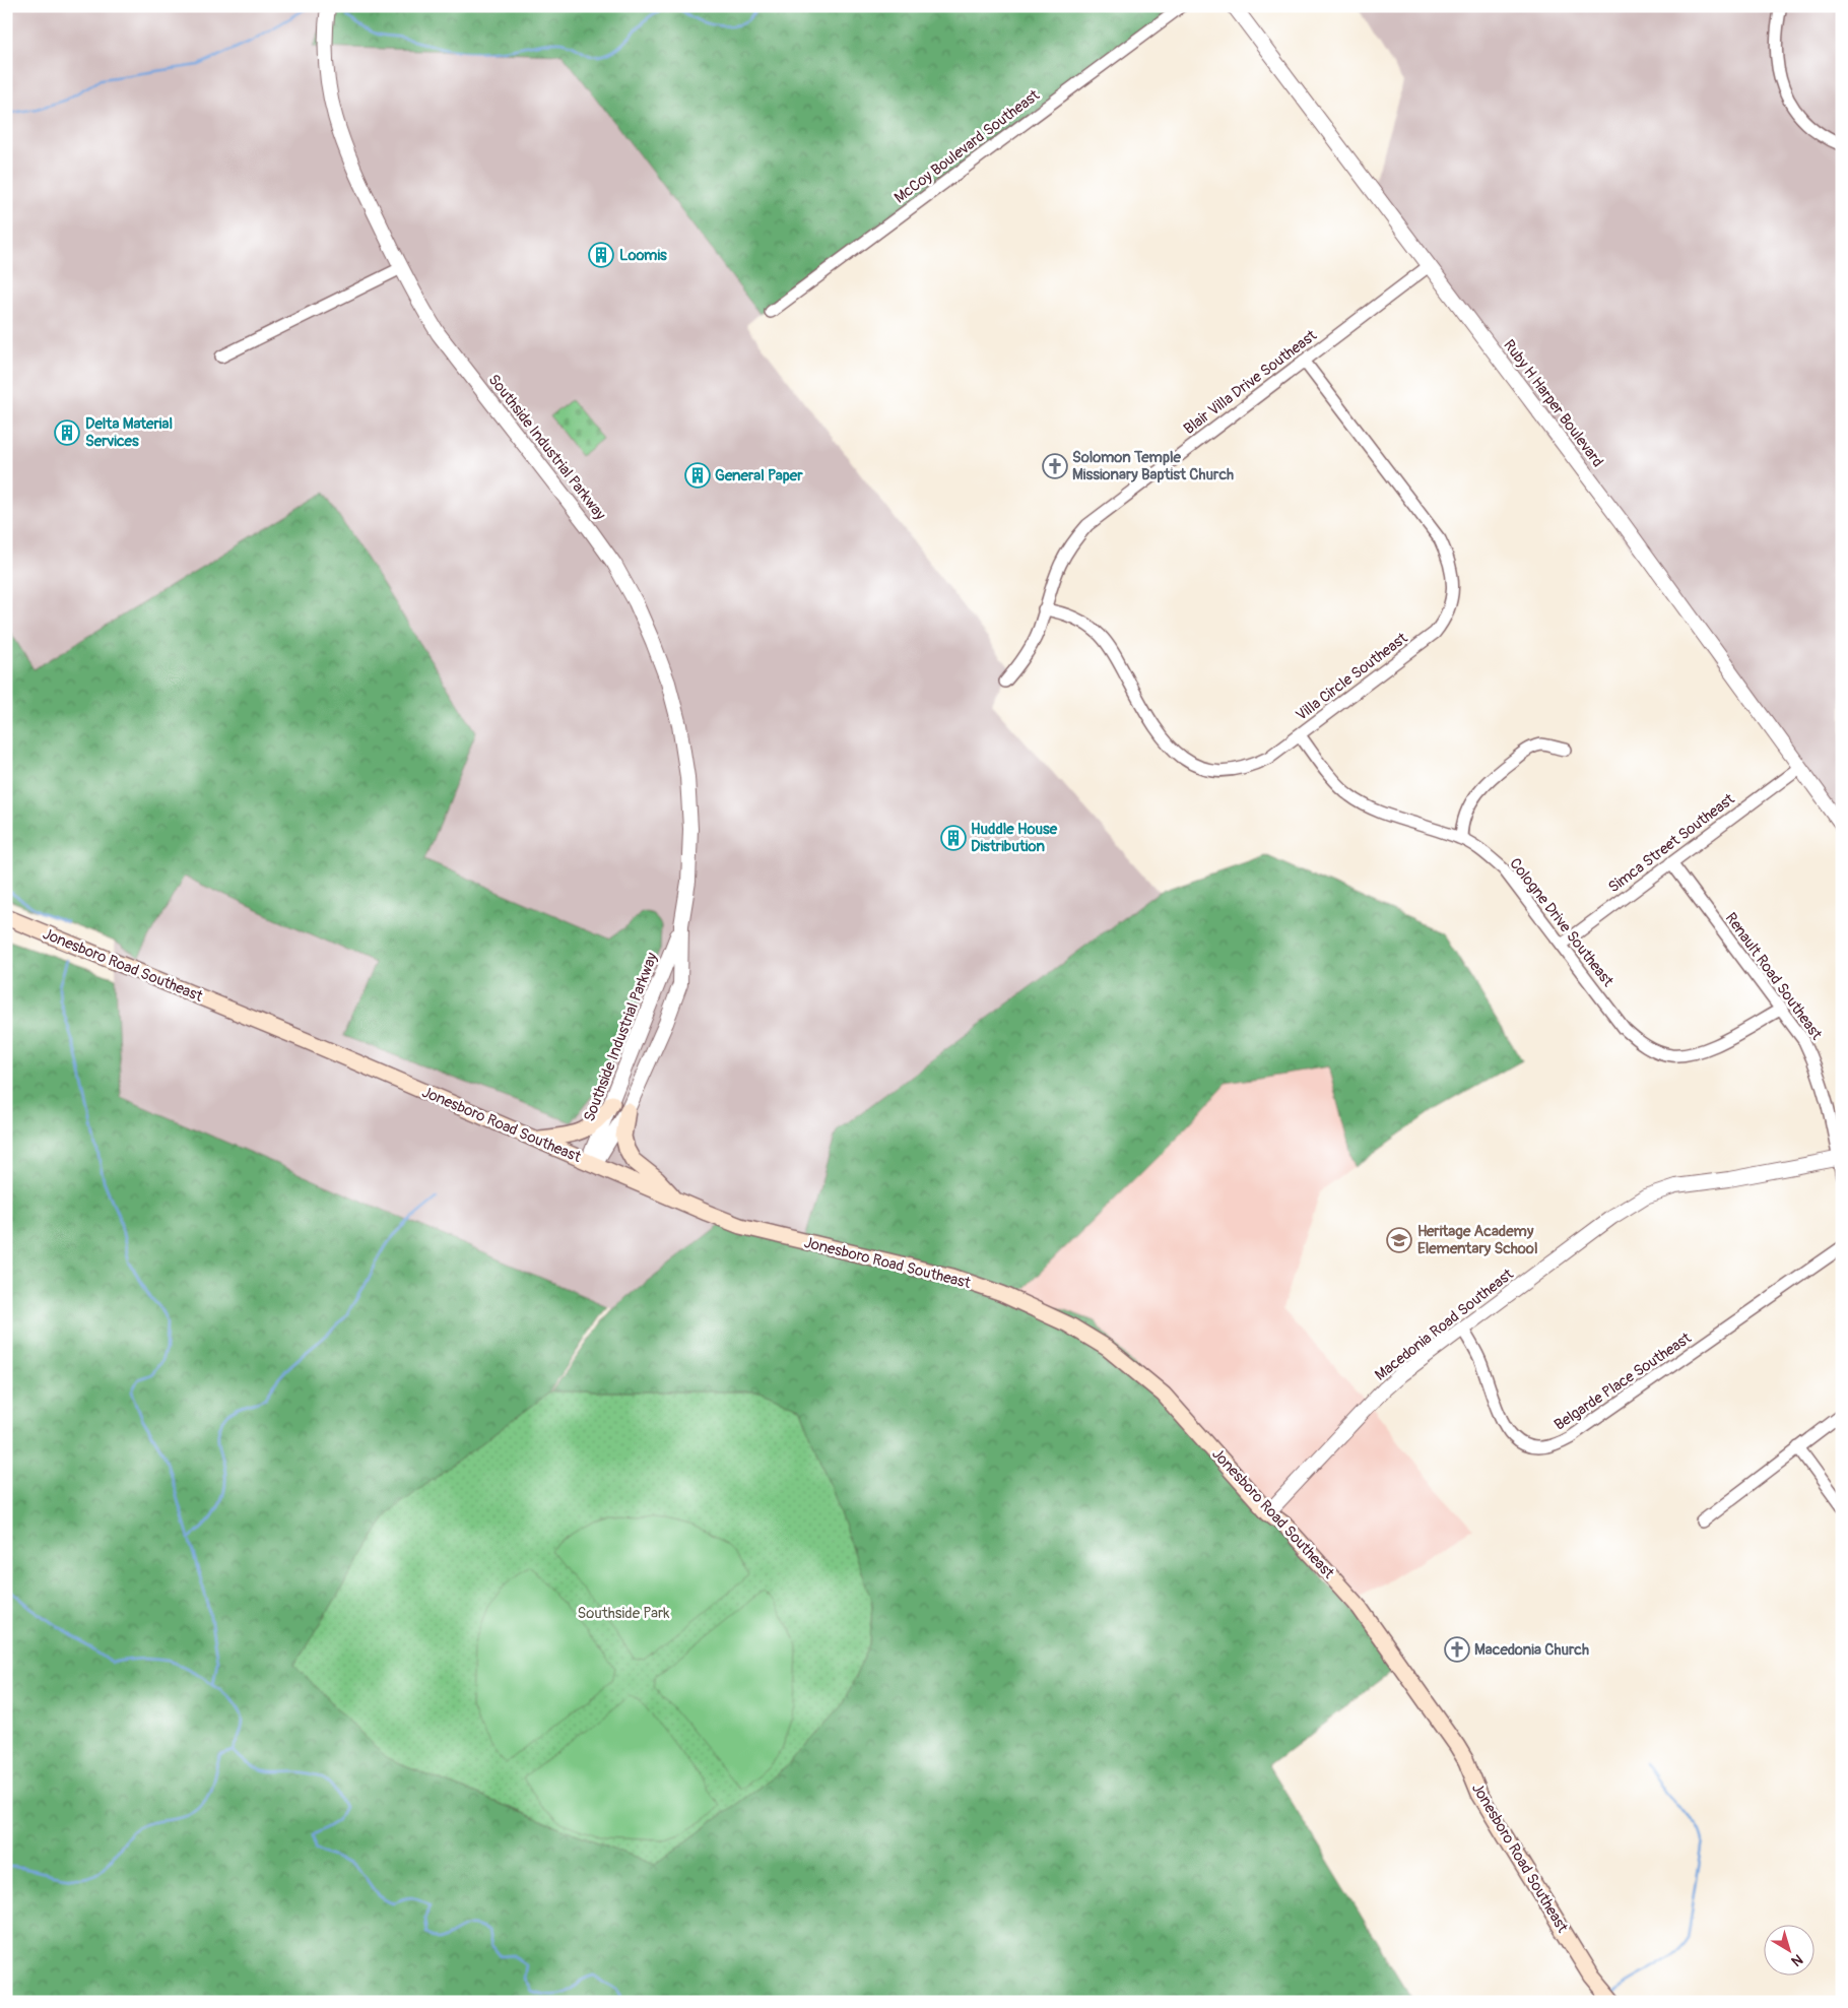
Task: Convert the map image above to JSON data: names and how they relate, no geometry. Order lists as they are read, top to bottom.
{
  "streets": {
    "main road": ["Jonesboro Road Southeast"],
    "street": [
      "McCoy Boulevard Southeast",
      "Blair Villa Drive Southeast",
      "Ruby H Harper Boulevard",
      "Southside Industrial Parkway",
      "Villa Circle Southeast",
      "Simca Street Southeast",
      "Cologne Drive Southeast",
      "Renault Road Southeast",
      "Macedonia Road Southeast",
      "Belgarde Place Southeast"
    ]
  },
  "crossings": [
    ["Blair Villa Drive Southeast", "Ruby H Harper Boulevard"],
    ["Blair Villa Drive Southeast", "Villa Circle Southeast"],
    ["Ruby H Harper Boulevard", "Simca Street Southeast"],
    ["Southside Industrial Parkway", "Jonesboro Road Southeast"],
    ["Villa Circle Southeast", "Cologne Drive Southeast"],
    ["Simca Street Southeast", "Cologne Drive Southeast"],
    ["Simca Street Southeast", "Renault Road Southeast"],
    ["Cologne Drive Southeast", "Renault Road Southeast"],
    ["Jonesboro Road Southeast", "Macedonia Road Southeast"],
    ["Renault Road Southeast", "Macedonia Road Southeast"],
    ["Macedonia Road Southeast", "Belgarde Place Southeast"]
  ],
  "parks": ["Southside Park"],
  "places": {
    "building": [
      "Loomis",
      "Delta Material Services",
      "General Paper",
      "Huddle House Distribution"
    ],
    "church": ["Solomon Temple Missionary Baptist Church", "Macedonia Church"],
    "school or university": ["Heritage Academy Elementary School"]
  },
  "north": "bottom right"
}
